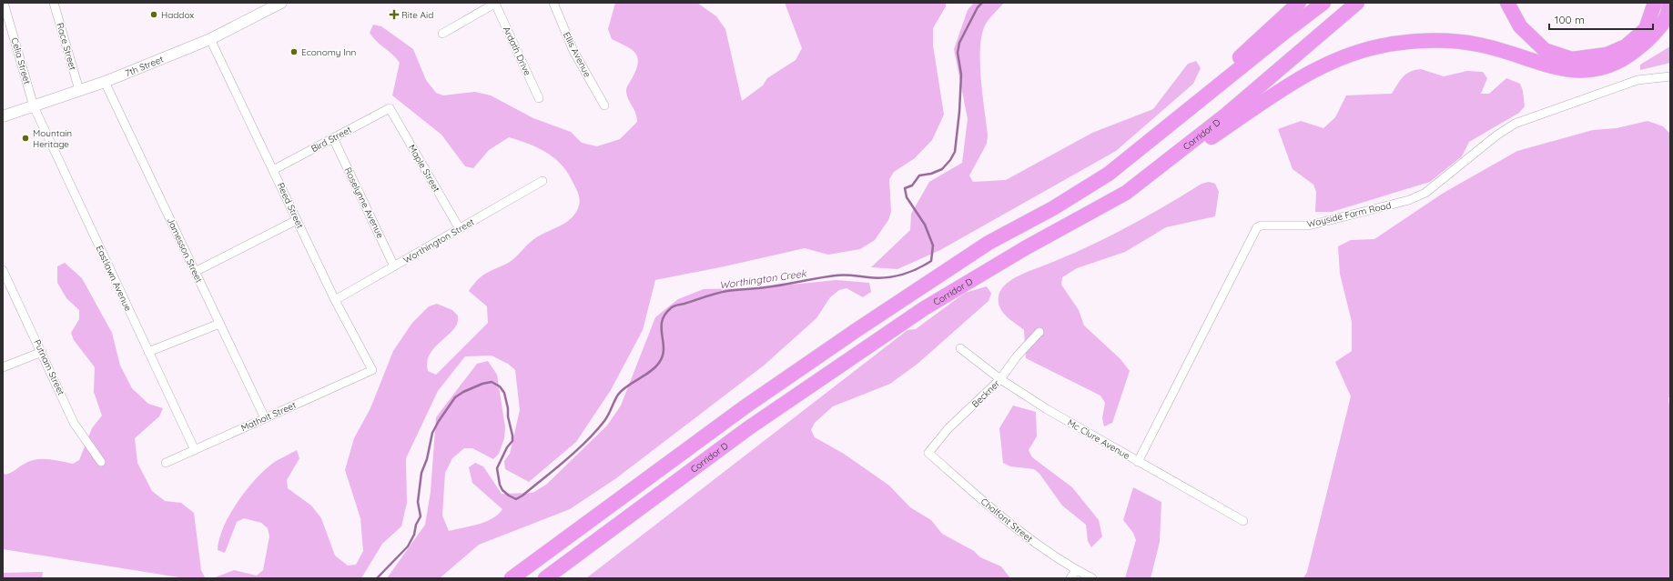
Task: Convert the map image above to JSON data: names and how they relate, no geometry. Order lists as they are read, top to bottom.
{
  "streets": {
    "highway": ["Corridor D"],
    "main road": ["7th Street"],
    "street": [
      "Race Street",
      "Ardath Drive",
      "Ellis Avenue",
      "Celia Street",
      "Bird Street",
      "Maple Street",
      "Roselynne Avenue",
      "Reed Street",
      "Wayside Farm Road",
      "Worthington Street",
      "Jamesson Street",
      "Eastlawn Avenue",
      "Putnam Street",
      "Beckner",
      "Mathoit Street",
      "Mc Clure Avenue",
      "Chalfant Street"
    ]
  },
  "crossings": [
    ["Race Street", "7th Street"],
    ["Celia Street", "7th Street"],
    ["Celia Street", "Eastlawn Avenue"],
    ["7th Street", "Reed Street"],
    ["7th Street", "Jamesson Street"],
    ["7th Street", "Eastlawn Avenue"],
    ["Bird Street", "Maple Street"],
    ["Bird Street", "Roselynne Avenue"],
    ["Bird Street", "Reed Street"],
    ["Maple Street", "Worthington Street"],
    ["Roselynne Avenue", "Worthington Street"],
    ["Reed Street", "Worthington Street"],
    ["Reed Street", "Mathoit Street"],
    ["Wayside Farm Road", "Mc Clure Avenue"],
    ["Jamesson Street", "Mathoit Street"],
    ["Eastlawn Avenue", "Mathoit Street"],
    ["Beckner", "Mc Clure Avenue"],
    ["Beckner", "Chalfant Street"]
  ],
  "water": ["Worthington Creek"],
  "places": {
    "other": ["Haddox", "Economy Inn", "Mountain Heritage"],
    "health": ["Rite Aid"]
  },
  "scale_bar": "100 m"
}
